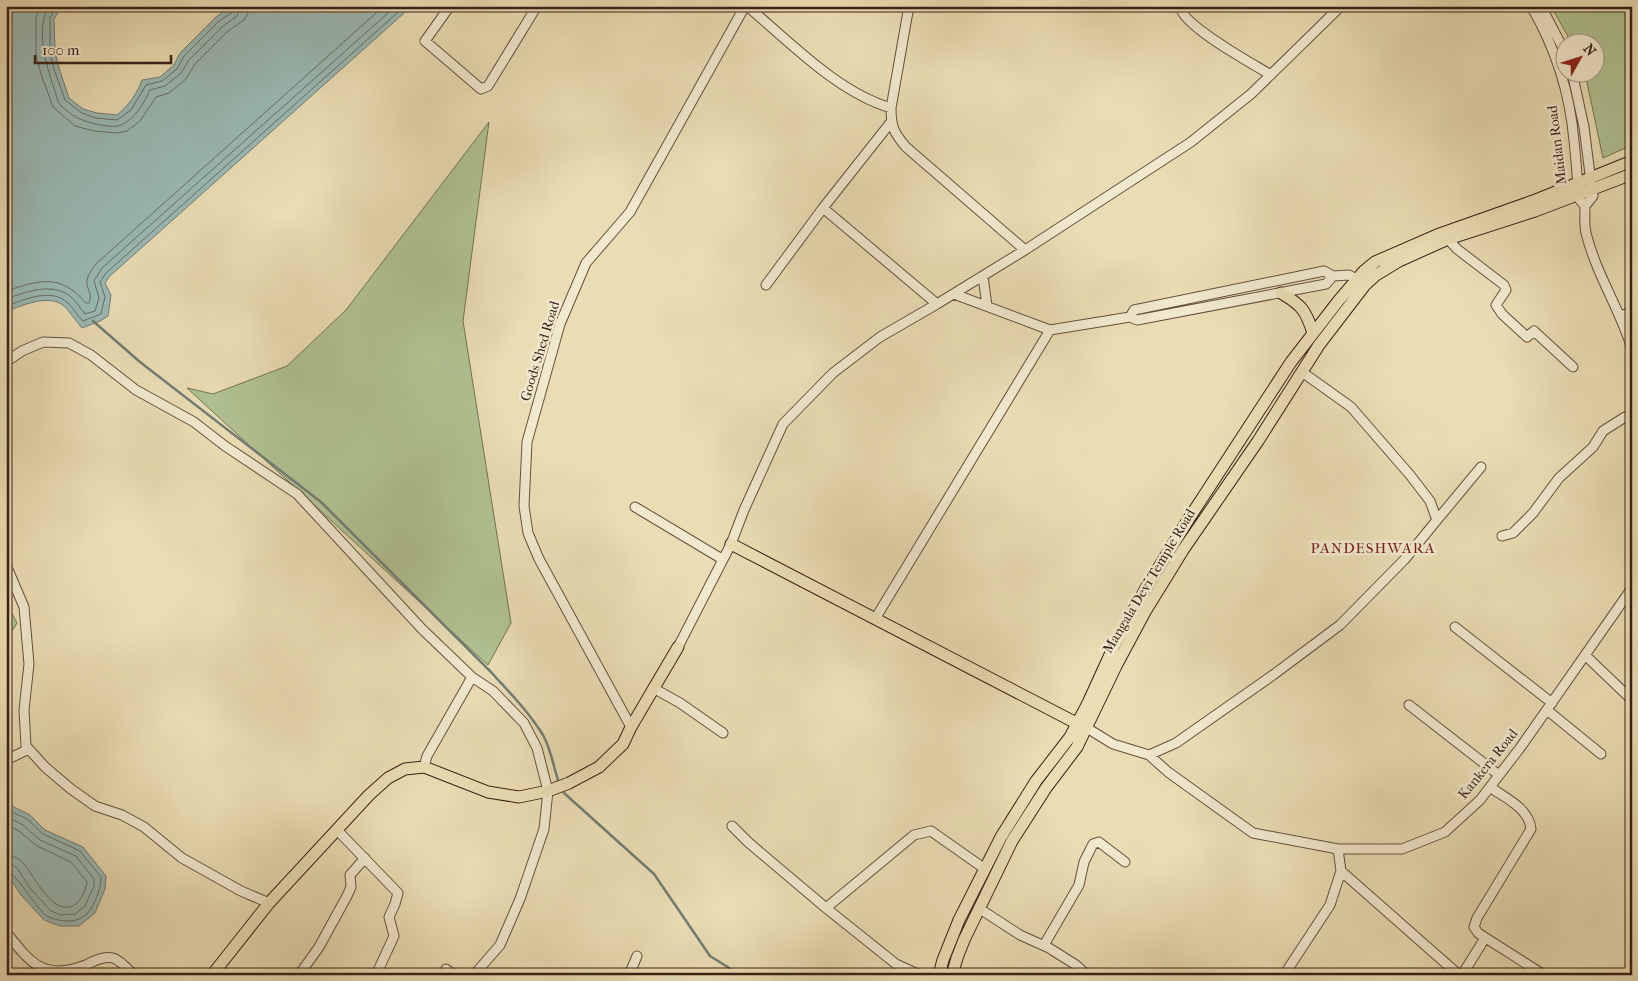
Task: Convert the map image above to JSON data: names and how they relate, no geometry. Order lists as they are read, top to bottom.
{
  "streets": {
    "main road": ["Mangala Devi Temple Road"],
    "street": ["Maidan Road", "Goods Shed Road", "Kankera Road"]
  },
  "crossings": [
    ["Maidan Road", "Mangala Devi Temple Road"]
  ],
  "districts": ["PANDESHWARA"],
  "scale_bar": "100 m",
  "north": "top right"
}
